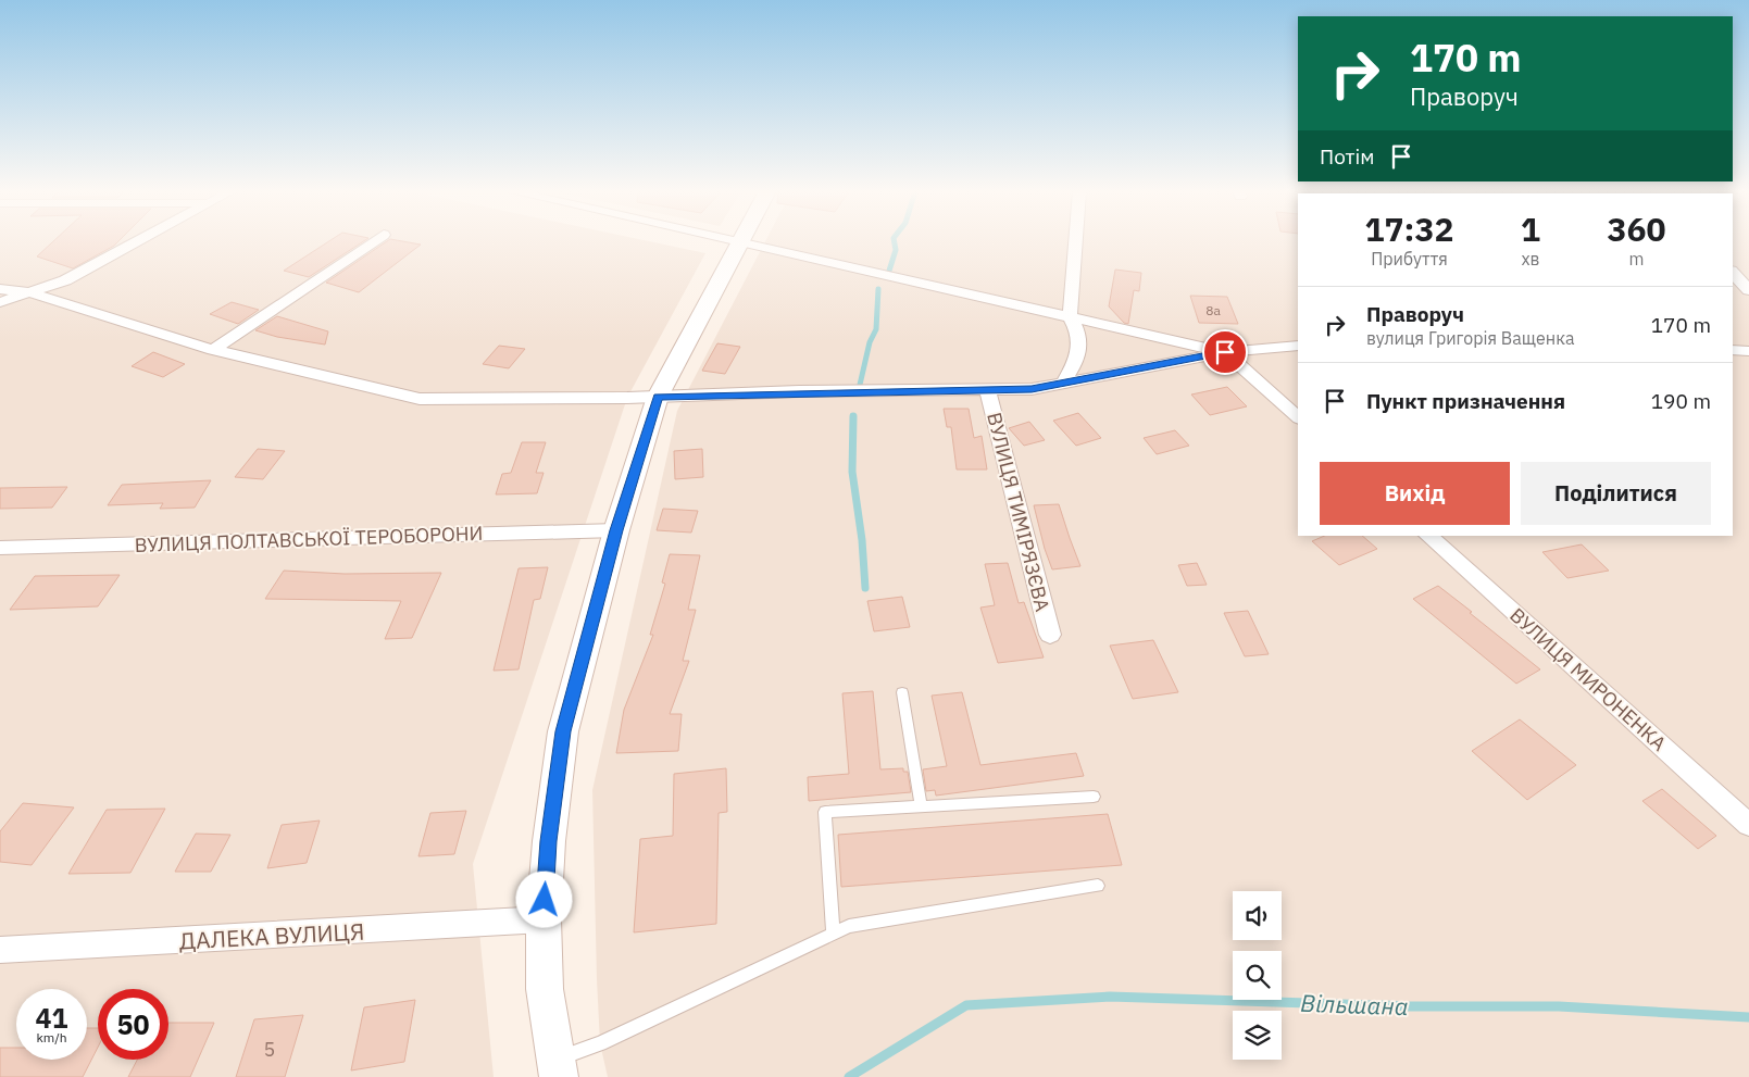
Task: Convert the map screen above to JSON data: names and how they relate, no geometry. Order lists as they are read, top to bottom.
{
  "streets": {
    "street": [
      "ВУЛИЦЯ ТИМІРЯЗЄВА",
      "ВУЛИЦЯ ПОЛТАВСЬКОЇ ТЕРОБОРОНИ",
      "ВУЛИЦЯ МИРОНЕНКА",
      "ДАЛЕКА ВУЛИЦЯ"
    ]
  },
  "water": ["Вільшана"],
  "house_numbers": ["8а", "5"],
  "page": {
    "turn": ["170 m", "Праворуч"],
    "then": "Потім",
    "eta": [
      "17:32",
      "Прибуття",
      "1",
      "хв",
      "360",
      "m"
    ],
    "list": [
      {
        "name": "Праворуч",
        "note": "вулиця Григорія Ващенка",
        "value": "170 m"
      },
      {
        "name": "Пункт призначення",
        "value": "190 m"
      }
    ],
    "buttons": ["Вихід", "Поділитися"],
    "speed": "41 km/h",
    "limit": "50"
  }
}
